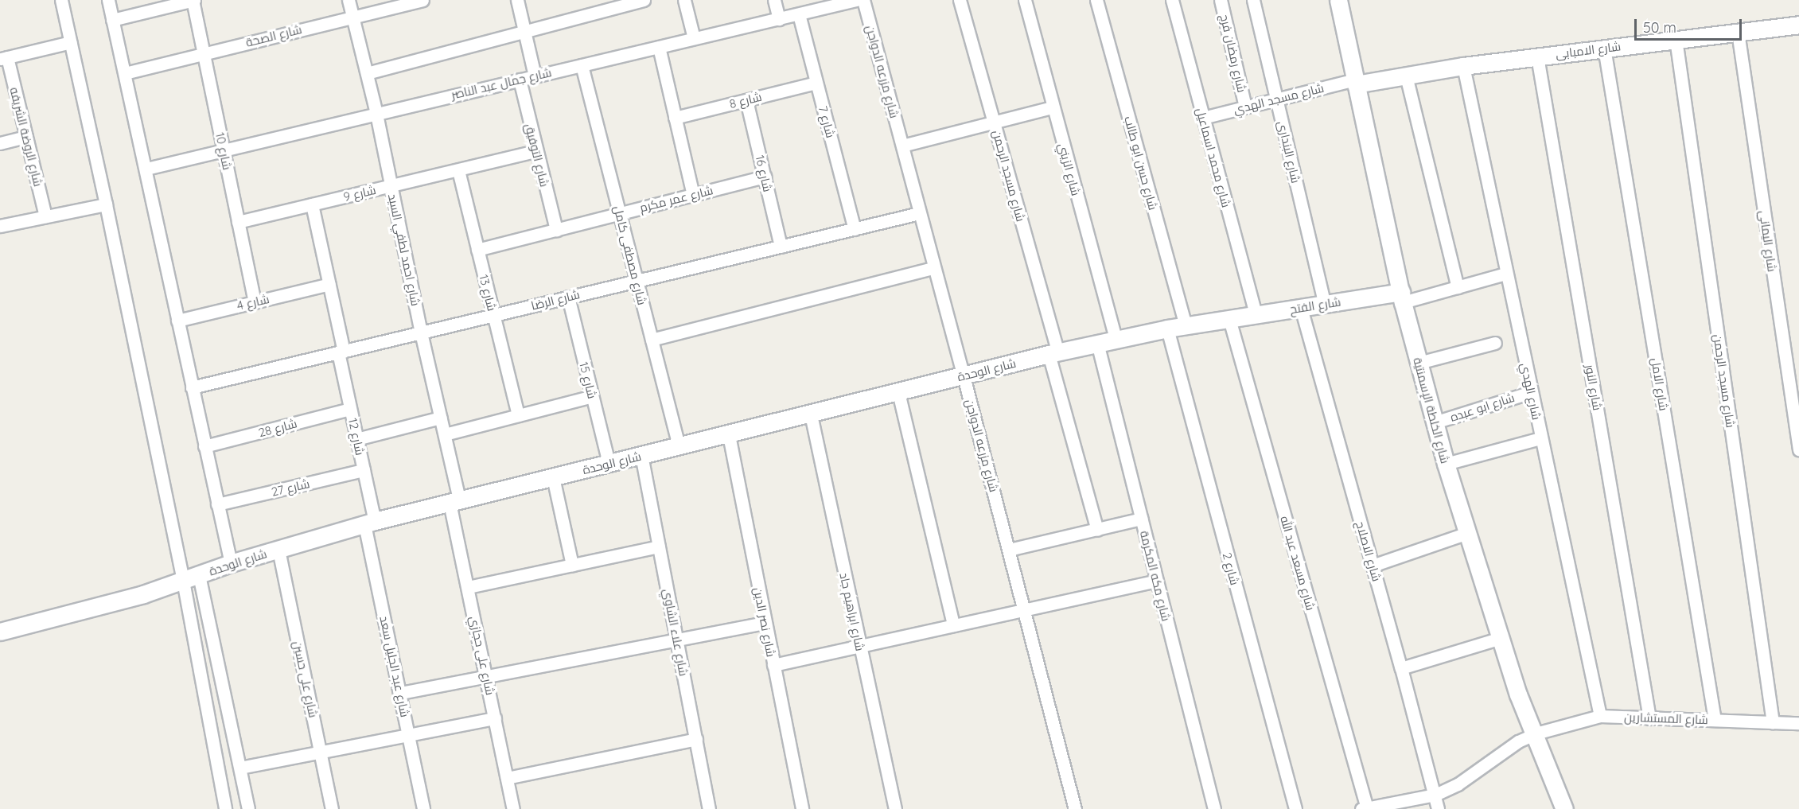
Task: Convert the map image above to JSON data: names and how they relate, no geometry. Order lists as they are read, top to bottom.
{
  "streets": {
    "street": [
      "شارع الصحة",
      "شارع الامبابى",
      "شارع رمضان فرج",
      "شارع مزرعه الدواجن",
      "شارع جمال عبد الناصر",
      "شارع مسجد الهدي",
      "شارع 8",
      "شارع 7",
      "شارع الروضة الشريفه",
      "شارع 10",
      "شارع البندارى",
      "شارع التوفيق",
      "شارع محمد اسماعيل",
      "شارع حسن ابو طالب",
      "شارع الزيني",
      "شارع 16",
      "شارع مسجد الرحمن",
      "شارع 9",
      "شارع عمر مكرم",
      "شارع اليمانى",
      "شارع احمد لطفي السيد",
      "شارع مصطفى كامل",
      "شارع 13",
      "شارع الرضا",
      "شارع 4",
      "شارع الفتح",
      "شارع الوحدة",
      "شارع 15",
      "شارع الامل",
      "شارع النور",
      "شارع الهدي",
      "شارع ابو عبده",
      "شارع الخلطة الإسمنتية",
      "شارع 28",
      "شارع 12",
      "شارع 27",
      "شارع الاصلاح",
      "شارع مسعد عبد الله",
      "شارع 2",
      "شارع مكه المكرمة",
      "شارع ابراهيم جاد",
      "شارع نصر الدين",
      "شارع علاء الشاوي",
      "شارع على حجازي",
      "شارع عبد الجليل سعد",
      "شارع على حسين",
      "شارع المستشارين"
    ]
  },
  "crossings": [
    ["شارع الصحة", "شارع 10"],
    ["شارع الصحة", "شارع احمد لطفي السيد"],
    ["شارع الامبابى", "شارع مسجد الهدي"],
    ["شارع الامبابى", "شارع مسجد الرحمن"],
    ["شارع الامبابى", "شارع اليمانى"],
    ["شارع الامبابى", "شارع الامل"],
    ["شارع الامبابى", "شارع النور"],
    ["شارع الامبابى", "شارع الهدي"],
    ["شارع الامبابى", "شارع الخلطة الإسمنتية"],
    ["شارع رمضان فرج", "شارع مسجد الهدي"],
    ["شارع مزرعه الدواجن", "شارع الرضا"],
    ["شارع مزرعه الدواجن", "شارع الوحدة"],
    ["شارع جمال عبد الناصر", "شارع 7"],
    ["شارع جمال عبد الناصر", "شارع 10"],
    ["شارع جمال عبد الناصر", "شارع التوفيق"],
    ["شارع جمال عبد الناصر", "شارع احمد لطفي السيد"],
    ["شارع جمال عبد الناصر", "شارع مصطفى كامل"],
    ["شارع مسجد الهدي", "شارع البندارى"],
    ["شارع مسجد الهدي", "شارع محمد اسماعيل"],
    ["شارع مسجد الهدي", "شارع الخلطة الإسمنتية"],
    ["شارع 8", "شارع 7"],
    ["شارع 8", "شارع 16"],
    ["شارع 7", "شارع الرضا"],
    ["شارع 10", "شارع 9"],
    ["شارع 10", "شارع 4"],
    ["شارع البندارى", "شارع الفتح"],
    ["شارع التوفيق", "شارع 9"],
    ["شارع التوفيق", "شارع عمر مكرم"],
    ["شارع محمد اسماعيل", "شارع الفتح"],
    ["شارع حسن ابو طالب", "شارع الوحدة"],
    ["شارع الزيني", "شارع الوحدة"],
    ["شارع 16", "شارع عمر مكرم"],
    ["شارع 16", "شارع الرضا"],
    ["شارع مسجد الرحمن", "شارع الوحدة"],
    ["شارع مسجد الرحمن", "شارع المستشارين"],
    ["شارع 9", "شارع احمد لطفي السيد"],
    ["شارع 9", "شارع 13"],
    ["شارع 9", "شارع 12"],
    ["شارع عمر مكرم", "شارع مصطفى كامل"],
    ["شارع عمر مكرم", "شارع 13"],
    ["شارع احمد لطفي السيد", "شارع الرضا"],
    ["شارع احمد لطفي السيد", "شارع الوحدة"],
    ["شارع احمد لطفي السيد", "شارع على حجازي"],
    ["شارع مصطفى كامل", "شارع الرضا"],
    ["شارع مصطفى كامل", "شارع الوحدة"],
    ["شارع 13", "شارع الرضا"],
    ["شارع الرضا", "شارع 15"],
    ["شارع الرضا", "شارع 12"],
    ["شارع 4", "شارع 12"],
    ["شارع الفتح", "شارع الوحدة"],
    ["شارع الفتح", "شارع الخلطة الإسمنتية"],
    ["شارع الفتح", "شارع الاصلاح"],
    ["شارع الفتح", "شارع مسعد عبد الله"],
    ["شارع الوحدة", "شارع 15"],
    ["شارع الوحدة", "شارع 12"],
    ["شارع الوحدة", "شارع مسعد عبد الله"],
    ["شارع الوحدة", "شارع 2"],
    ["شارع الوحدة", "شارع مكه المكرمة"],
    ["شارع الوحدة", "شارع ابراهيم جاد"],
    ["شارع الوحدة", "شارع نصر الدين"],
    ["شارع الوحدة", "شارع علاء الشاوي"],
    ["شارع الوحدة", "شارع على حجازي"],
    ["شارع الوحدة", "شارع عبد الجليل سعد"],
    ["شارع الوحدة", "شارع على حسين"],
    ["شارع الامل", "شارع المستشارين"],
    ["شارع النور", "شارع المستشارين"],
    ["شارع الهدي", "شارع ابو عبده"],
    ["شارع الهدي", "شارع المستشارين"],
    ["شارع ابو عبده", "شارع الخلطة الإسمنتية"],
    ["شارع الخلطة الإسمنتية", "شارع المستشارين"],
    ["شارع 28", "شارع 12"],
    ["شارع 12", "شارع 27"],
    ["شارع 12", "شارع عبد الجليل سعد"],
    ["شارع الاصلاح", "شارع المستشارين"],
    ["شارع مسعد عبد الله", "شارع المستشارين"]
  ],
  "scale_bar": "50 m"
}
